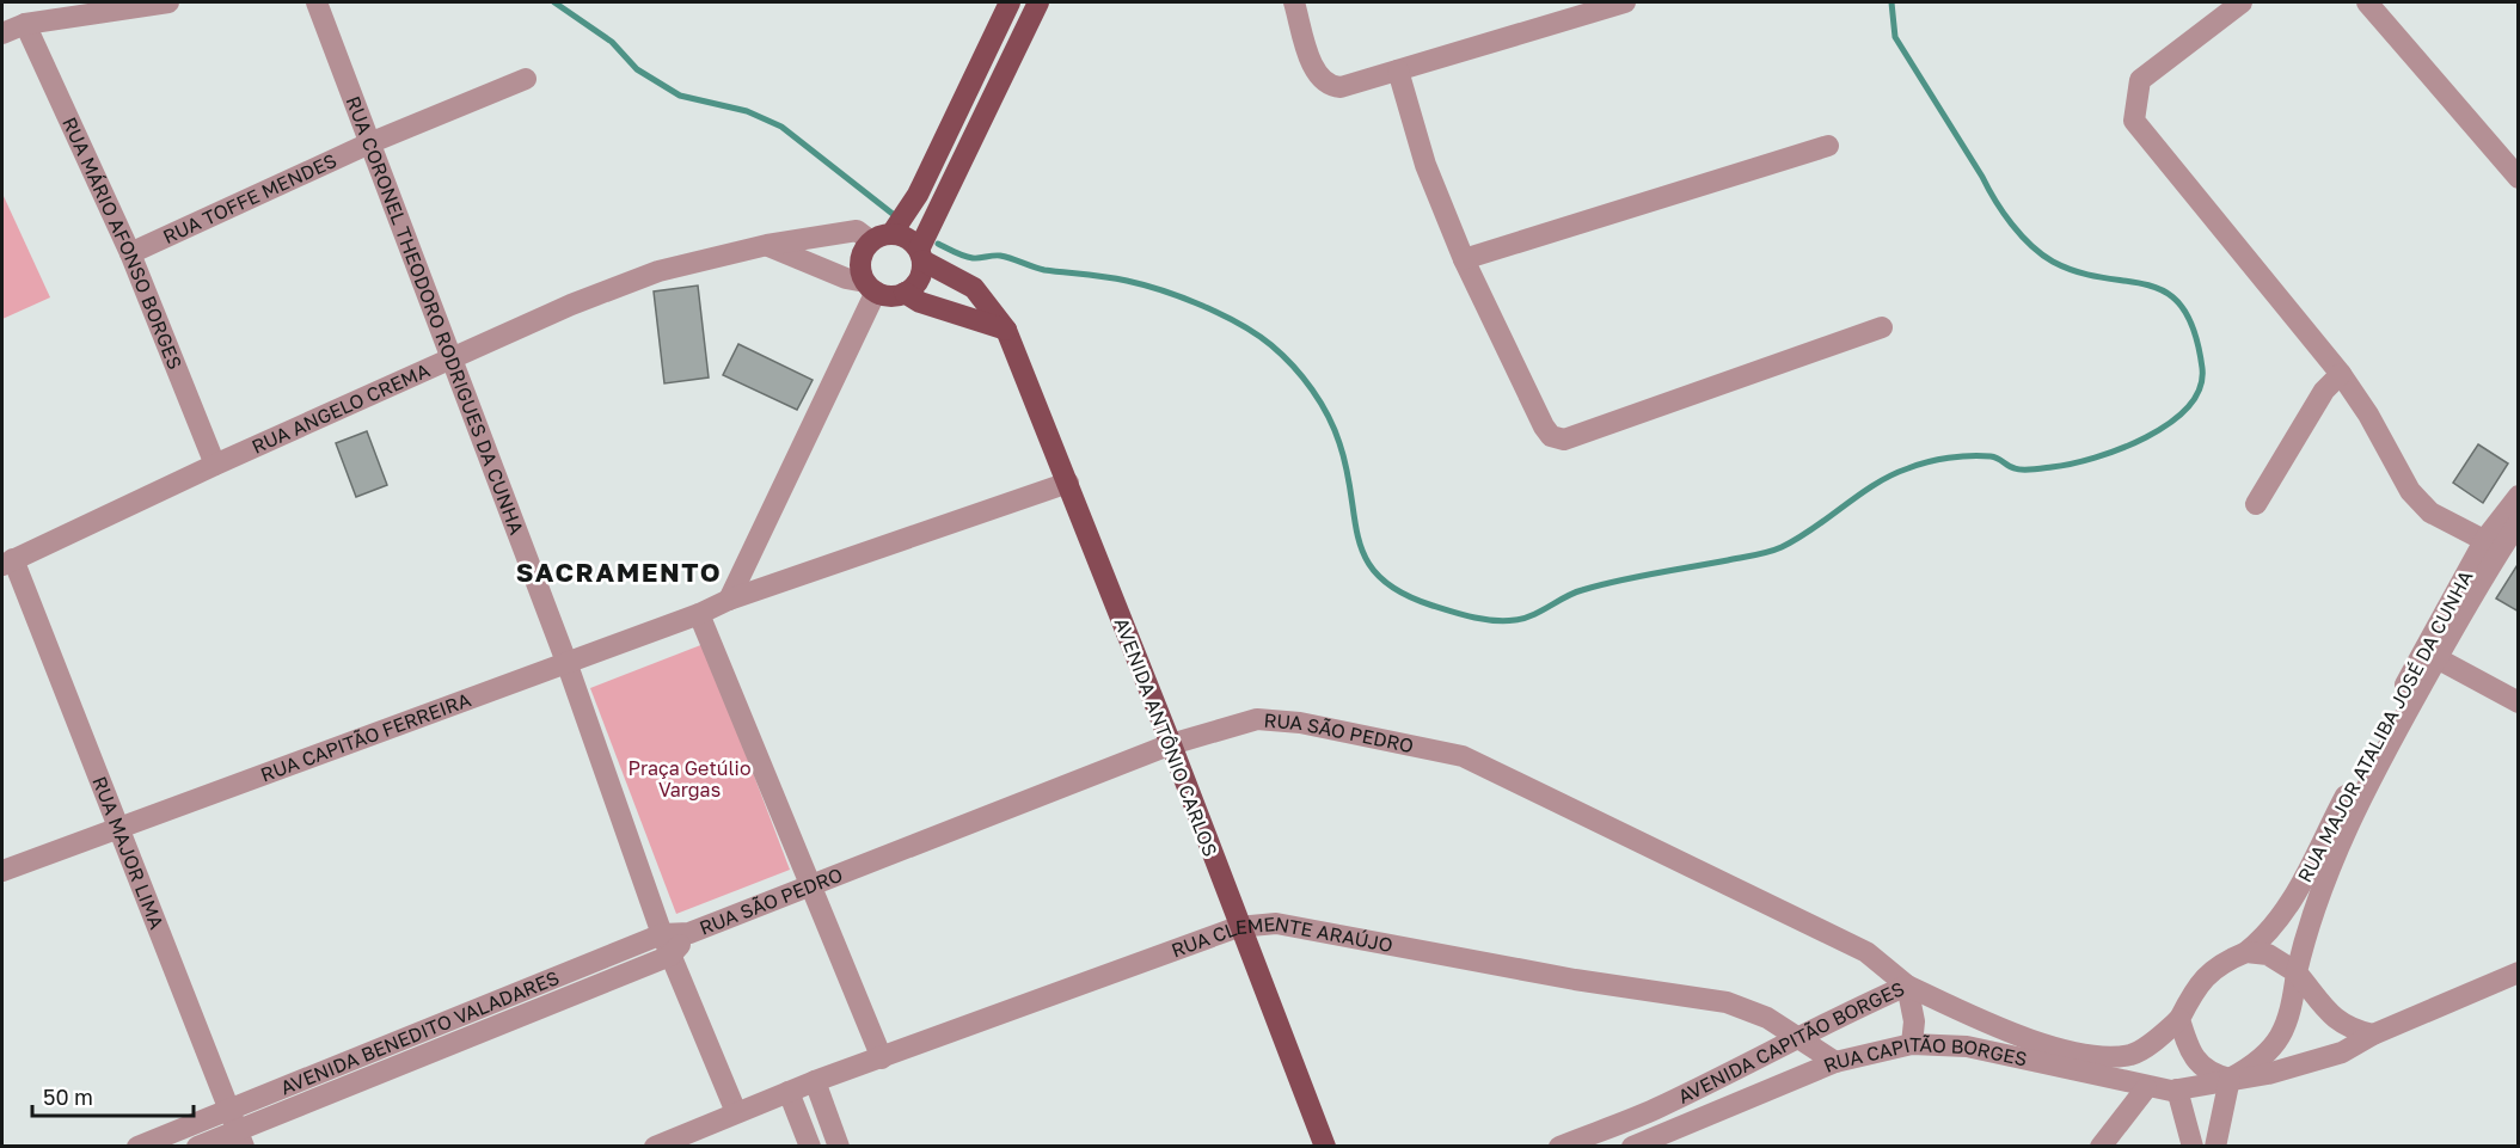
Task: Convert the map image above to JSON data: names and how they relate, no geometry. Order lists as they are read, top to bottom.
{
  "streets": {
    "main road": ["AVENIDA ANTÔNIO CARLOS"],
    "street": [
      "RUA TOFFE MENDES",
      "RUA MÁRIO AFONSO BORGES",
      "RUA CORONEL THEODORO RODRIGUES DA CUNHA",
      "RUA ANGELO CREMA",
      "RUA MAJOR ATALIBA JOSÉ DA CUNHA",
      "RUA SÃO PEDRO",
      "RUA CAPITÃO FERREIRA",
      "RUA MAJOR LIMA",
      "RUA CLEMENTE ARAÚJO",
      "AVENIDA BENEDITO VALADARES",
      "AVENIDA CAPITÃO BORGES",
      "RUA CAPITÃO BORGES"
    ]
  },
  "crossings": [
    ["RUA TOFFE MENDES", "RUA MÁRIO AFONSO BORGES"],
    ["RUA TOFFE MENDES", "RUA CORONEL THEODORO RODRIGUES DA CUNHA"],
    ["RUA MÁRIO AFONSO BORGES", "RUA ANGELO CREMA"],
    ["RUA CORONEL THEODORO RODRIGUES DA CUNHA", "RUA ANGELO CREMA"],
    ["RUA CORONEL THEODORO RODRIGUES DA CUNHA", "RUA SÃO PEDRO"],
    ["RUA CORONEL THEODORO RODRIGUES DA CUNHA", "RUA CAPITÃO FERREIRA"],
    ["RUA CORONEL THEODORO RODRIGUES DA CUNHA", "RUA CLEMENTE ARAÚJO"],
    ["RUA CORONEL THEODORO RODRIGUES DA CUNHA", "AVENIDA BENEDITO VALADARES"],
    ["RUA ANGELO CREMA", "AVENIDA ANTÔNIO CARLOS"],
    ["RUA ANGELO CREMA", "RUA MAJOR LIMA"],
    ["RUA MAJOR ATALIBA JOSÉ DA CUNHA", "AVENIDA CAPITÃO BORGES"],
    ["RUA MAJOR ATALIBA JOSÉ DA CUNHA", "RUA CAPITÃO BORGES"],
    ["RUA SÃO PEDRO", "AVENIDA ANTÔNIO CARLOS"],
    ["RUA SÃO PEDRO", "AVENIDA BENEDITO VALADARES"],
    ["RUA SÃO PEDRO", "AVENIDA CAPITÃO BORGES"],
    ["RUA CAPITÃO FERREIRA", "AVENIDA ANTÔNIO CARLOS"],
    ["RUA CAPITÃO FERREIRA", "RUA MAJOR LIMA"],
    ["AVENIDA ANTÔNIO CARLOS", "RUA CLEMENTE ARAÚJO"],
    ["RUA MAJOR LIMA", "AVENIDA BENEDITO VALADARES"],
    ["RUA CLEMENTE ARAÚJO", "AVENIDA CAPITÃO BORGES"],
    ["RUA CLEMENTE ARAÚJO", "RUA CAPITÃO BORGES"],
    ["AVENIDA CAPITÃO BORGES", "RUA CAPITÃO BORGES"]
  ],
  "districts": ["SACRAMENTO"],
  "parks": ["Praça Getúlio Vargas"],
  "scale_bar": "50 m"
}
